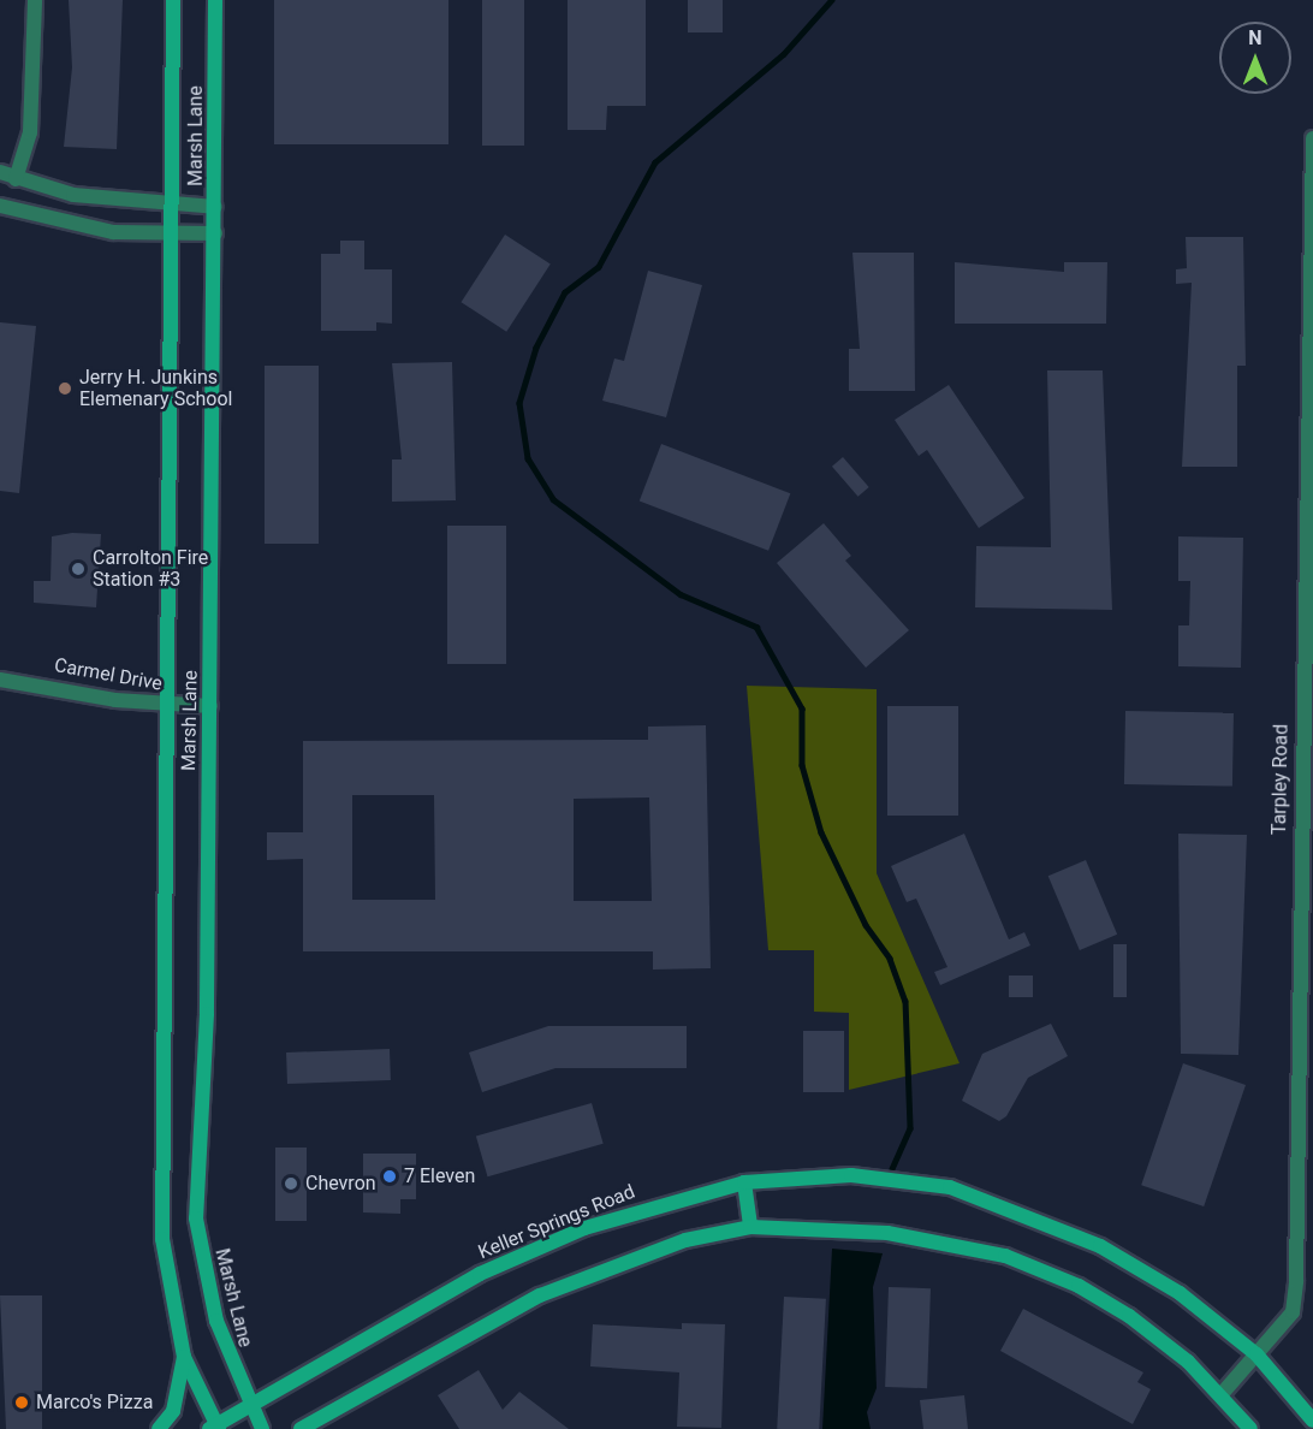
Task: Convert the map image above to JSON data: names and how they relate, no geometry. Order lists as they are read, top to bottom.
{
  "streets": {
    "main road": ["Marsh Lane", "Keller Springs Road"],
    "street": ["Carmel Drive", "Tarpley Road"]
  },
  "crossings": [
    ["Marsh Lane", "Carmel Drive"],
    ["Marsh Lane", "Keller Springs Road"],
    ["Tarpley Road", "Keller Springs Road"]
  ],
  "places": [
    "Jerry H. Junkins Elemenary School",
    "Carrolton Fire Station #3",
    "7 Eleven",
    "Chevron",
    "Marco's Pizza"
  ],
  "north": "top"
}
